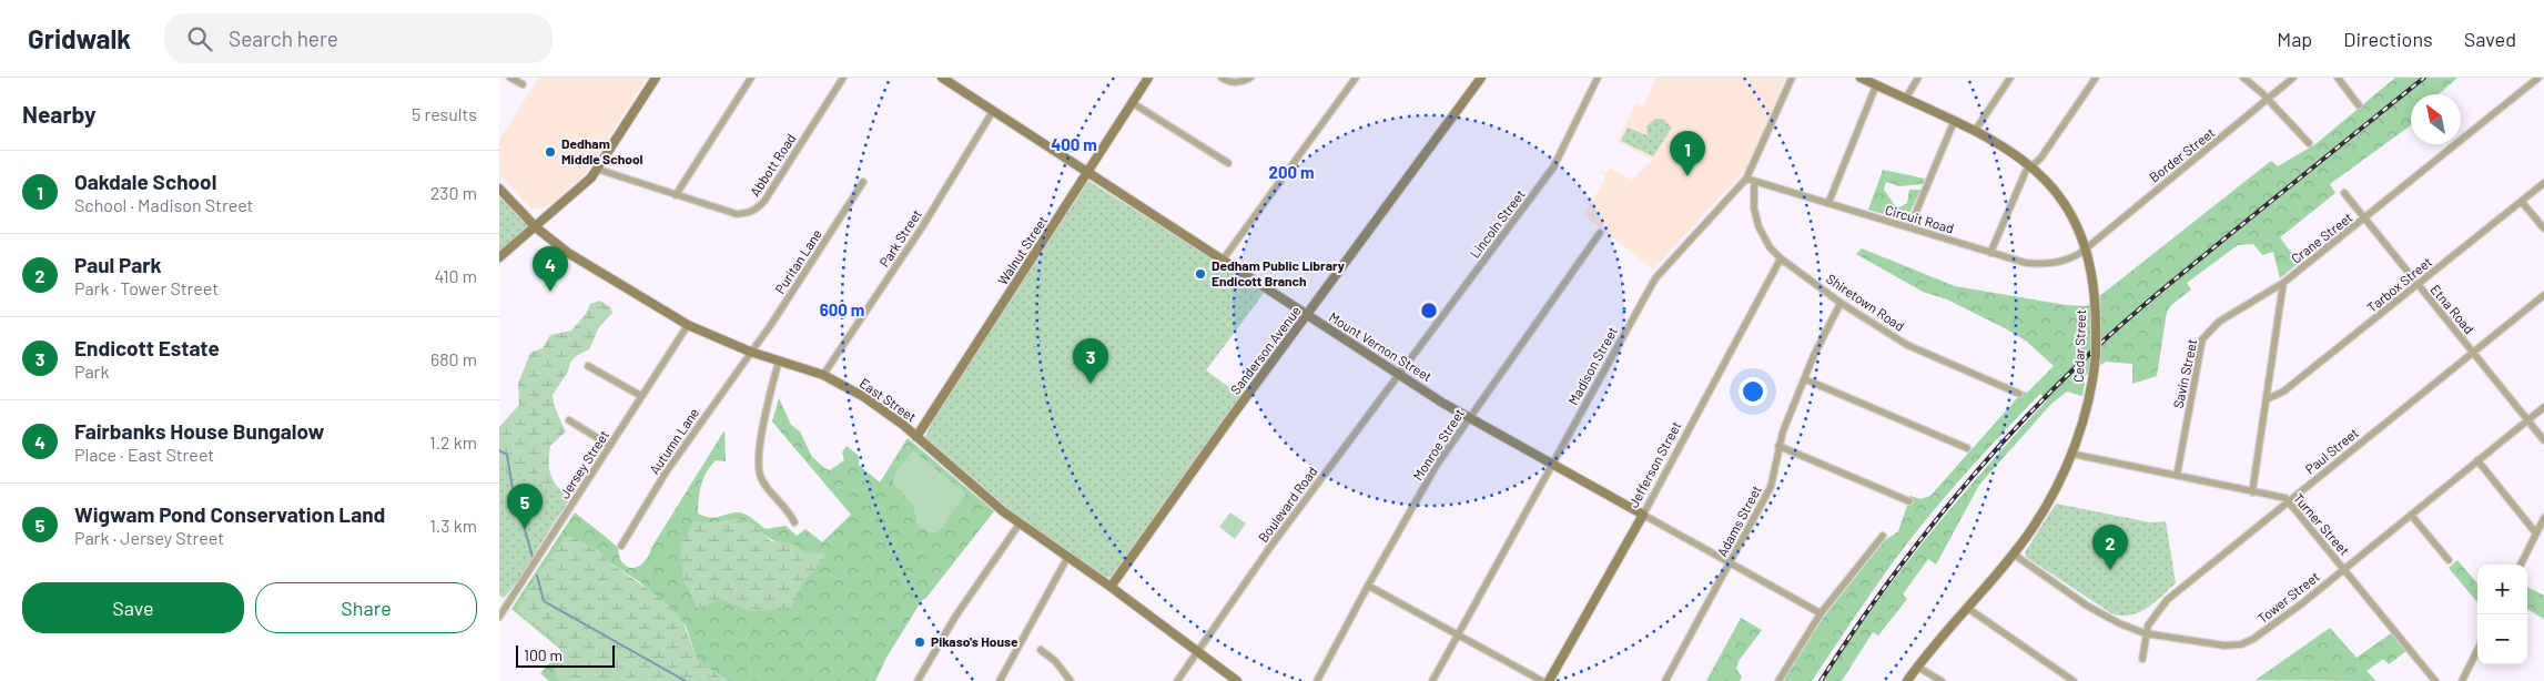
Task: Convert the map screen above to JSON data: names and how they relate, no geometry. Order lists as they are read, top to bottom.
{
  "streets": {
    "street": [
      "Border Street",
      "Abbott Road",
      "Circuit Road",
      "Lincoln Street",
      "Park Street",
      "Crane Street",
      "Walnut Street",
      "Puritan Lane",
      "Tarbox Street",
      "Shiretown Road",
      "Etna Road",
      "Cedar Street",
      "Mount Vernon Street",
      "Sanderson Avenue",
      "Madison Street",
      "Savin Street",
      "East Street",
      "Autumn Lane",
      "Monroe Street",
      "Paul Street",
      "Jersey Street",
      "Jefferson Street",
      "Boulevard Road",
      "Adams Street",
      "Turner Street",
      "Tower Street"
    ]
  },
  "crossings": [
    ["Border Street", "Circuit Road"],
    ["Border Street", "Cedar Street"],
    ["Circuit Road", "Shiretown Road"],
    ["Circuit Road", "Cedar Street"],
    ["Circuit Road", "Madison Street"],
    ["Lincoln Street", "Mount Vernon Street"],
    ["Lincoln Street", "Boulevard Road"],
    ["Park Street", "Mount Vernon Street"],
    ["Park Street", "East Street"],
    ["Crane Street", "Etna Road"],
    ["Crane Street", "Savin Street"],
    ["Walnut Street", "Mount Vernon Street"],
    ["Walnut Street", "East Street"],
    ["Puritan Lane", "East Street"],
    ["Puritan Lane", "Autumn Lane"],
    ["Tarbox Street", "Etna Road"],
    ["Shiretown Road", "Jefferson Street"],
    ["Shiretown Road", "Adams Street"],
    ["Etna Road", "Paul Street"],
    ["Etna Road", "Tower Street"],
    ["Cedar Street", "Turner Street"],
    ["Cedar Street", "Tower Street"],
    ["Mount Vernon Street", "Sanderson Avenue"],
    ["Mount Vernon Street", "Madison Street"],
    ["Mount Vernon Street", "Monroe Street"],
    ["Mount Vernon Street", "Jefferson Street"],
    ["Mount Vernon Street", "Boulevard Road"],
    ["Mount Vernon Street", "Adams Street"],
    ["Sanderson Avenue", "East Street"],
    ["Savin Street", "Turner Street"],
    ["East Street", "Autumn Lane"],
    ["East Street", "Jersey Street"],
    ["East Street", "Boulevard Road"],
    ["Paul Street", "Turner Street"],
    ["Paul Street", "Tower Street"],
    ["Turner Street", "Tower Street"]
  ],
  "places": ["Dedham Middle School", "Dedham Public Library Endicott Branch", "Pikaso's House"],
  "scale_bar": "100 m",
  "north": "top left",
  "page": {
    "header": "Gridwalk",
    "search": "Search here",
    "nav": ["Map", "Directions", "Saved"],
    "heading": ["Nearby", "5 results"],
    "pins": [
      "1",
      "4",
      "3",
      "5",
      "2"
    ],
    "list": [
      {
        "mark": "1",
        "name": "Oakdale School",
        "note": "School · Madison Street",
        "value": "230 m"
      },
      {
        "mark": "2",
        "name": "Paul Park",
        "note": "Park · Tower Street",
        "value": "410 m"
      },
      {
        "mark": "3",
        "name": "Endicott Estate",
        "note": "Park",
        "value": "680 m"
      },
      {
        "mark": "4",
        "name": "Fairbanks House Bungalow",
        "note": "Place · East Street",
        "value": "1.2 km"
      },
      {
        "mark": "5",
        "name": "Wigwam Pond Conservation Land",
        "note": "Park · Jersey Street",
        "value": "1.3 km"
      }
    ],
    "map_buttons": ["+", "−"],
    "buttons": ["Save", "Share"],
    "scale": "100 m"
  },
  "rings": ["400 m", "200 m", "600 m"]
}
